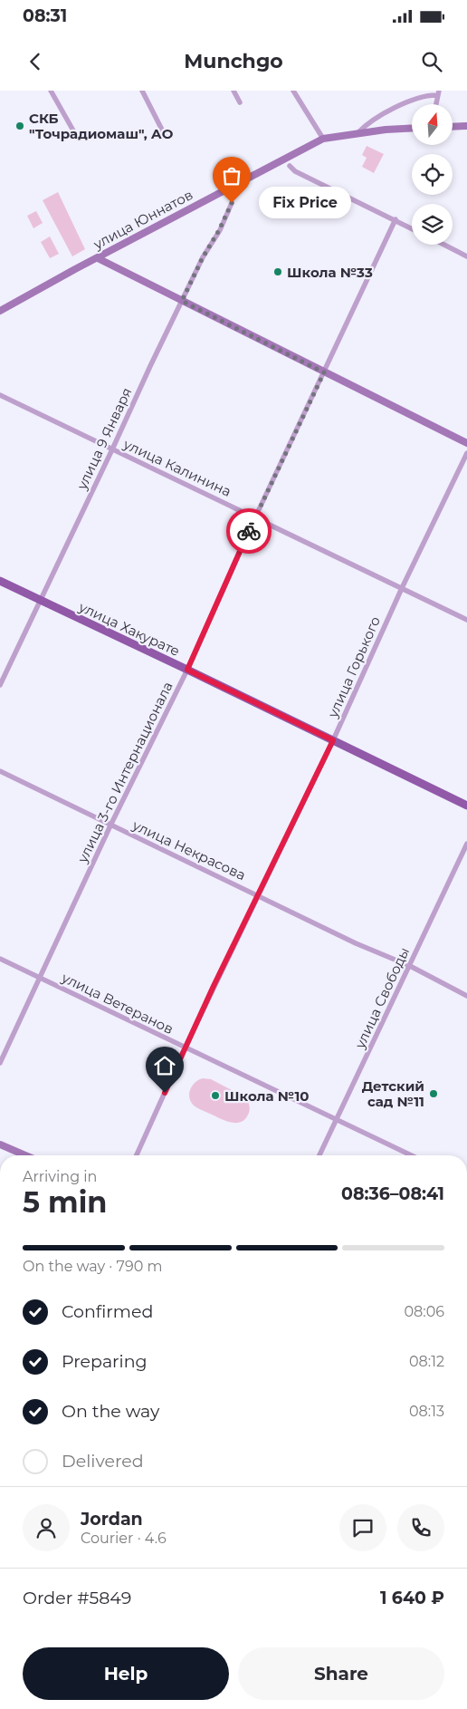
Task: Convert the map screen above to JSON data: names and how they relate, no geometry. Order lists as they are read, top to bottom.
{
  "streets": {
    "main road": ["улица Хакурате"],
    "street": [
      "улица Юннатов",
      "улица 9 Января",
      "улица Калинина",
      "улица Горького",
      "улица 3-го Интернационала",
      "улица Некрасова",
      "улица Свободы",
      "улица Ветеранов"
    ]
  },
  "crossings": [
    ["улица 9 Января", "улица Калинина"],
    ["улица 9 Января", "улица Хакурате"],
    ["улица Калинина", "улица Горького"],
    ["улица Калинина", "улица 3-го Интернационала"],
    ["улица Хакурате", "улица Горького"],
    ["улица Хакурате", "улица 3-го Интернационала"],
    ["улица Горького", "улица Некрасова"],
    ["улица Горького", "улица Ветеранов"],
    ["улица 3-го Интернационала", "улица Некрасова"],
    ["улица 3-го Интернационала", "улица Ветеранов"],
    ["улица Некрасова", "улица Свободы"],
    ["улица Свободы", "улица Ветеранов"]
  ],
  "places": [
    "СКБ \"Точрадиомаш\", АО",
    "Fix Price",
    "Школа №33",
    "Детский сад №11",
    "Школа №10"
  ],
  "north": "top",
  "page": {
    "status": "08:31",
    "header": "Munchgo",
    "bubble": "Fix Price",
    "heading": ["5 min", "Arriving in", "08:36–08:41"],
    "panel": [
      "Jordan",
      "Courier · 4.6",
      "Order #5849",
      "1 640 ₽"
    ],
    "bar": "On the way · 790 m",
    "list": [
      ["Confirmed", "08:06"],
      ["Preparing", "08:12"],
      ["On the way", "08:13"],
      "Delivered"
    ],
    "buttons": ["Help", "Share"]
  }
}
